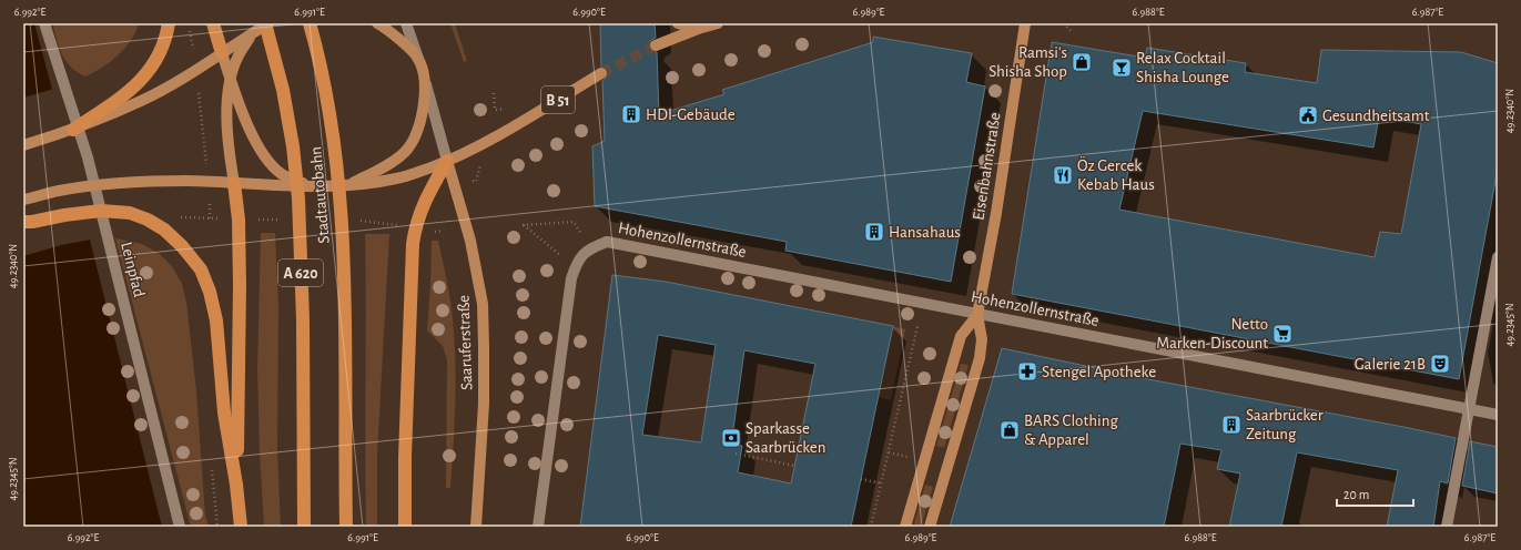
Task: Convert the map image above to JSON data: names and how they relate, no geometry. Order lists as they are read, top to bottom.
{
  "streets": {
    "highway": ["Stadtautobahn", "A 620"],
    "main road": ["B 51", "Eisenbahnstraße", "Saaruferstraße"],
    "street": ["Hohenzollernstraße", "Leinpfad"]
  },
  "crossings": [
    ["B 51", "Saaruferstraße"],
    ["Eisenbahnstraße", "Hohenzollernstraße"]
  ],
  "places": {
    "shop": ["Ramsi's Shisha Shop", "BARS Clothing & Apparel"],
    "bar": ["Relax Cocktail Shisha Lounge"],
    "building": ["HDI-Gebäude", "Hansahaus", "Saarbrücker Zeitung"],
    "public building": ["Gesundheitsamt"],
    "restaurant": ["Öz Gercek Kebab Haus"],
    "supermarket": ["Netto Marken-Discount"],
    "theatre": ["Galerie 21B"],
    "pharmacy": ["Stengel Apotheke"],
    "bank": ["Sparkasse Saarbrücken"]
  },
  "scale_bar": "20 m",
  "coordinates": [
    "6.992°E",
    "6.991°E",
    "6.990°E",
    "6.989°E",
    "6.988°E",
    "6.987°E",
    "49.2340°N",
    "49.2345°N"
  ]
}
